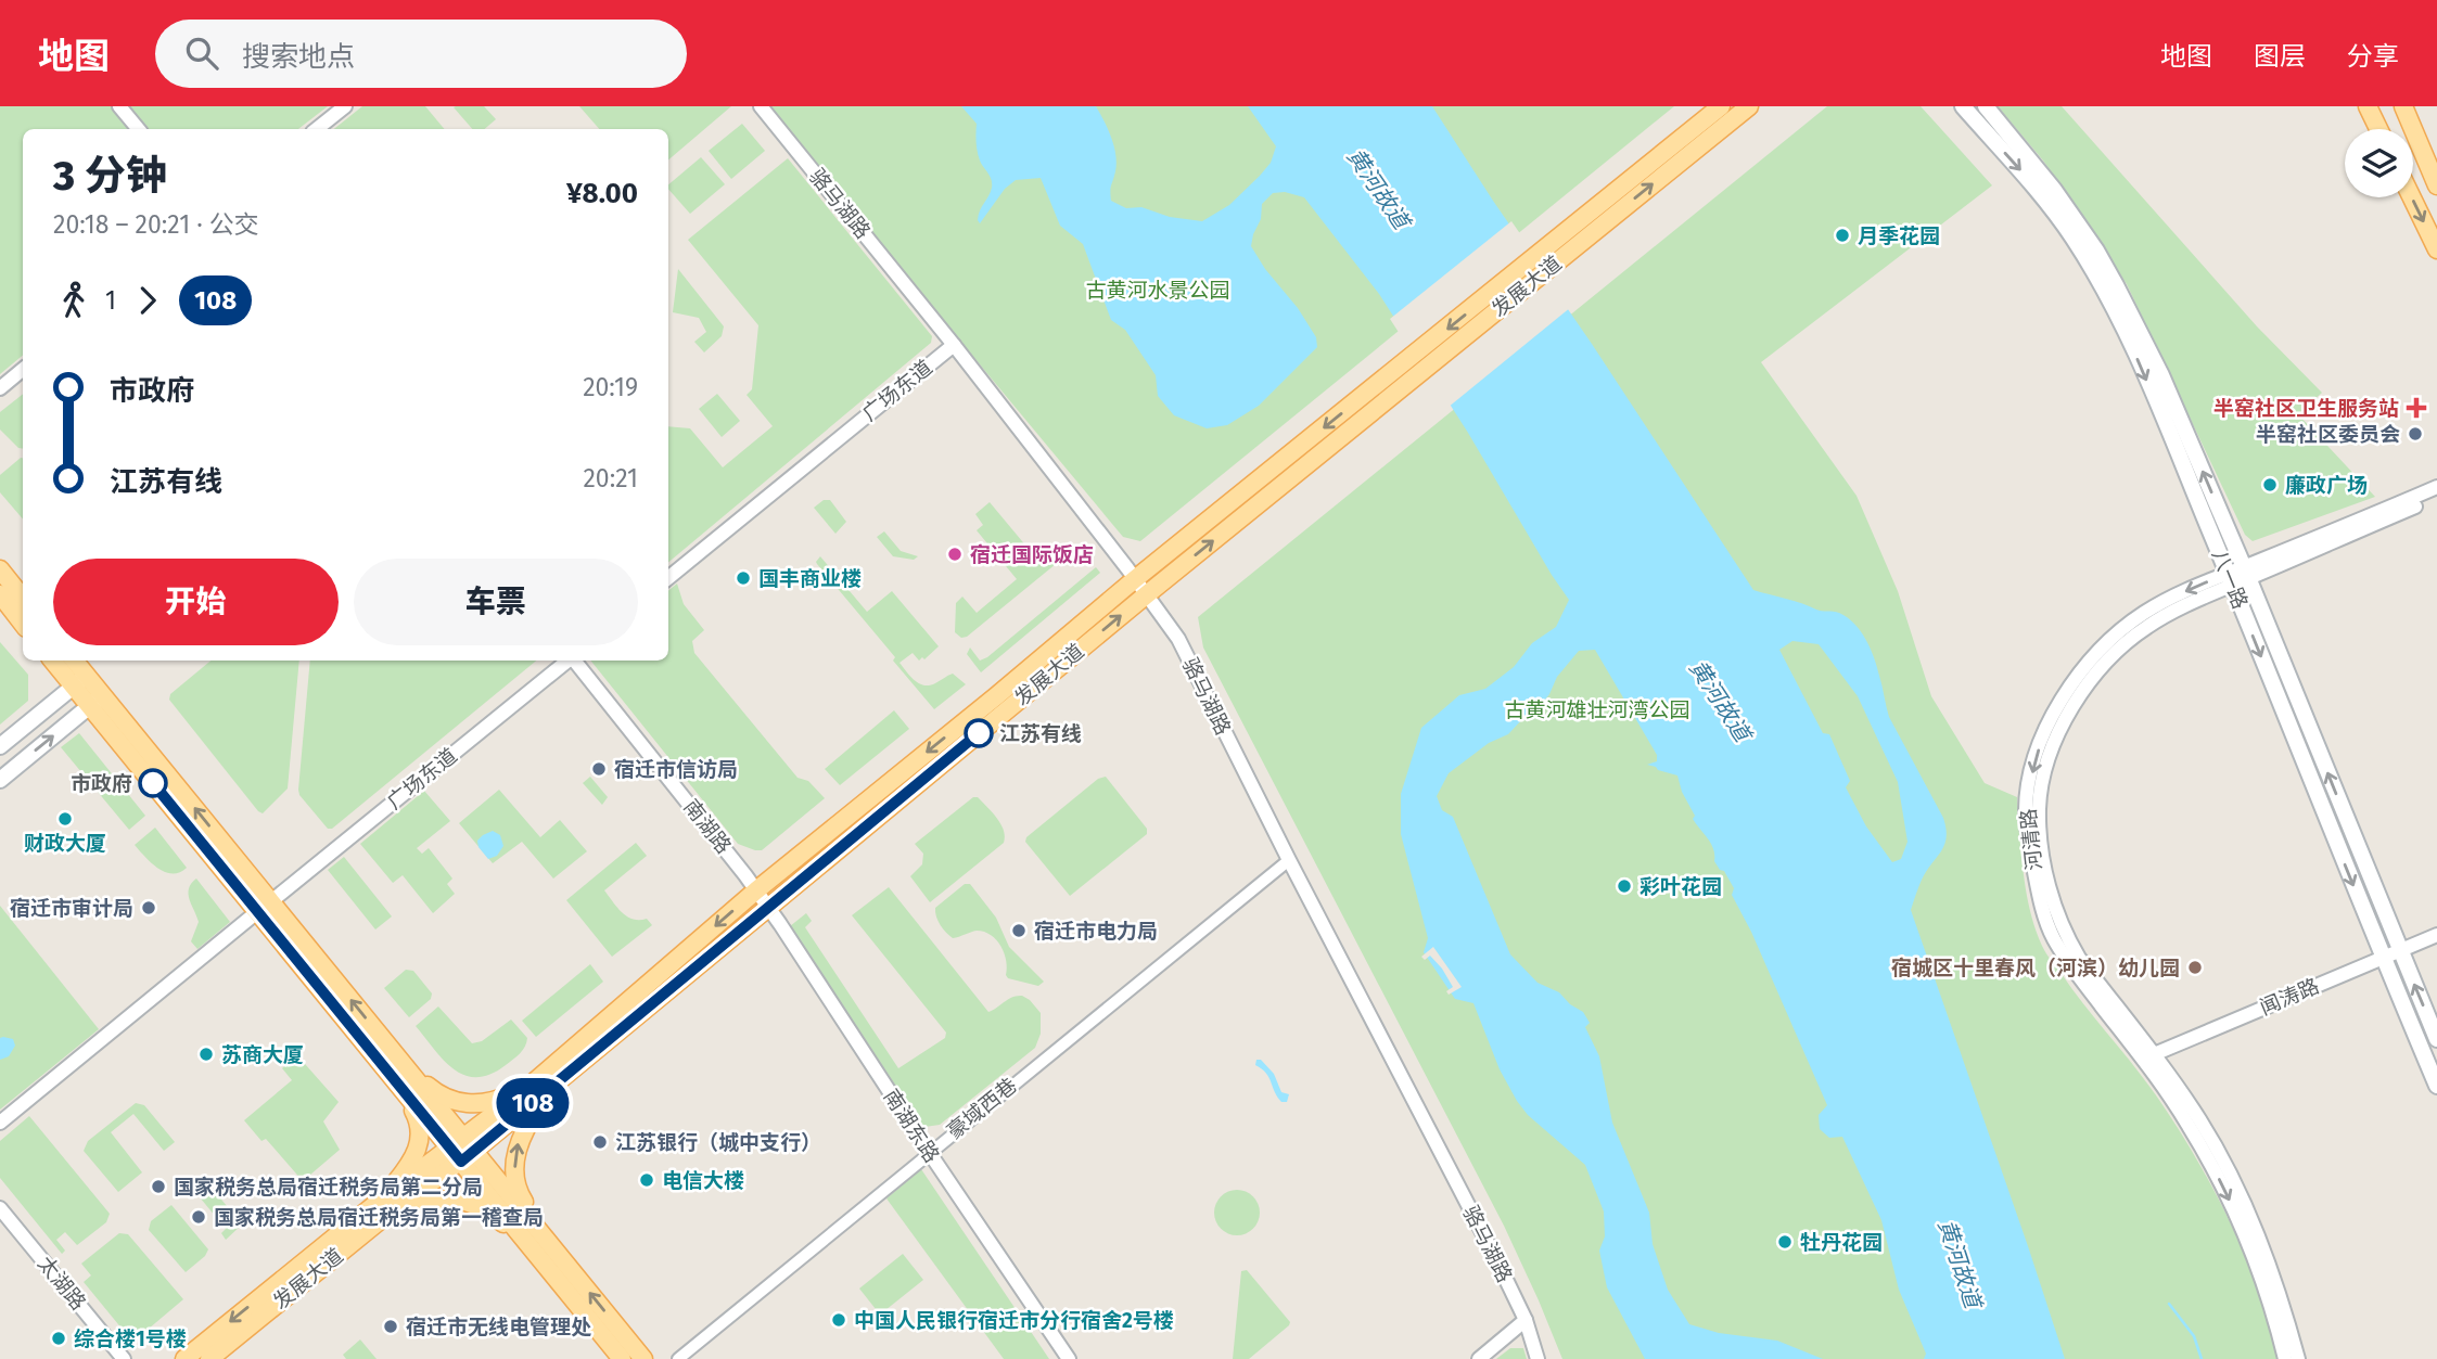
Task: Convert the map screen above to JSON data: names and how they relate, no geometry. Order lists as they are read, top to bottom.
{
  "streets": {
    "main road": ["发展大道", "八一路"],
    "street": [
      "骆马湖路",
      "广场东道",
      "南湖路",
      "河清路",
      "闻涛路",
      "豪域西巷",
      "南湖东路",
      "太湖路"
    ]
  },
  "crossings": [
    ["骆马湖路", "发展大道"],
    ["骆马湖路", "广场东道"],
    ["骆马湖路", "豪域西巷"],
    ["发展大道", "南湖路"],
    ["发展大道", "南湖东路"],
    ["八一路", "河清路"],
    ["八一路", "闻涛路"],
    ["南湖路", "南湖东路"],
    ["河清路", "闻涛路"],
    ["豪域西巷", "南湖东路"]
  ],
  "water": ["黄河故道"],
  "parks": ["古黄河水景公园", "古黄河雄壮河湾公园"],
  "places": {
    "other": [
      "月季花园",
      "半窑社区委员会",
      "廉政广场",
      "宿迁国际饭店",
      "国丰商业楼",
      "江苏有线",
      "宿迁市信访局",
      "市政府",
      "财政大厦",
      "彩叶花园",
      "宿迁市审计局",
      "宿迁市电力局",
      "宿城区十里春风（河滨）幼儿园",
      "苏商大厦",
      "江苏银行（城中支行）",
      "电信大楼",
      "国家税务总局宿迁税务局第二分局",
      "国家税务总局宿迁税务局第一稽查局",
      "牡丹花园",
      "中国人民银行宿迁市分行宿舍2号楼",
      "宿迁市无线电管理处",
      "综合楼1号楼"
    ],
    "health": ["半窑社区卫生服务站"]
  },
  "lines": ["bus line 108"],
  "page": {
    "header": "地图",
    "search": "搜索地点",
    "nav": ["地图", "图层", "分享"],
    "on_map": "108",
    "heading": ["3 分钟", "20:18 – 20:21 · 公交", "¥8.00"],
    "legs": ["1", "108"],
    "list": [
      {
        "name": "市政府",
        "value": "20:19"
      },
      {
        "name": "江苏有线",
        "value": "20:21"
      }
    ],
    "buttons": ["开始", "车票"]
  }
}
